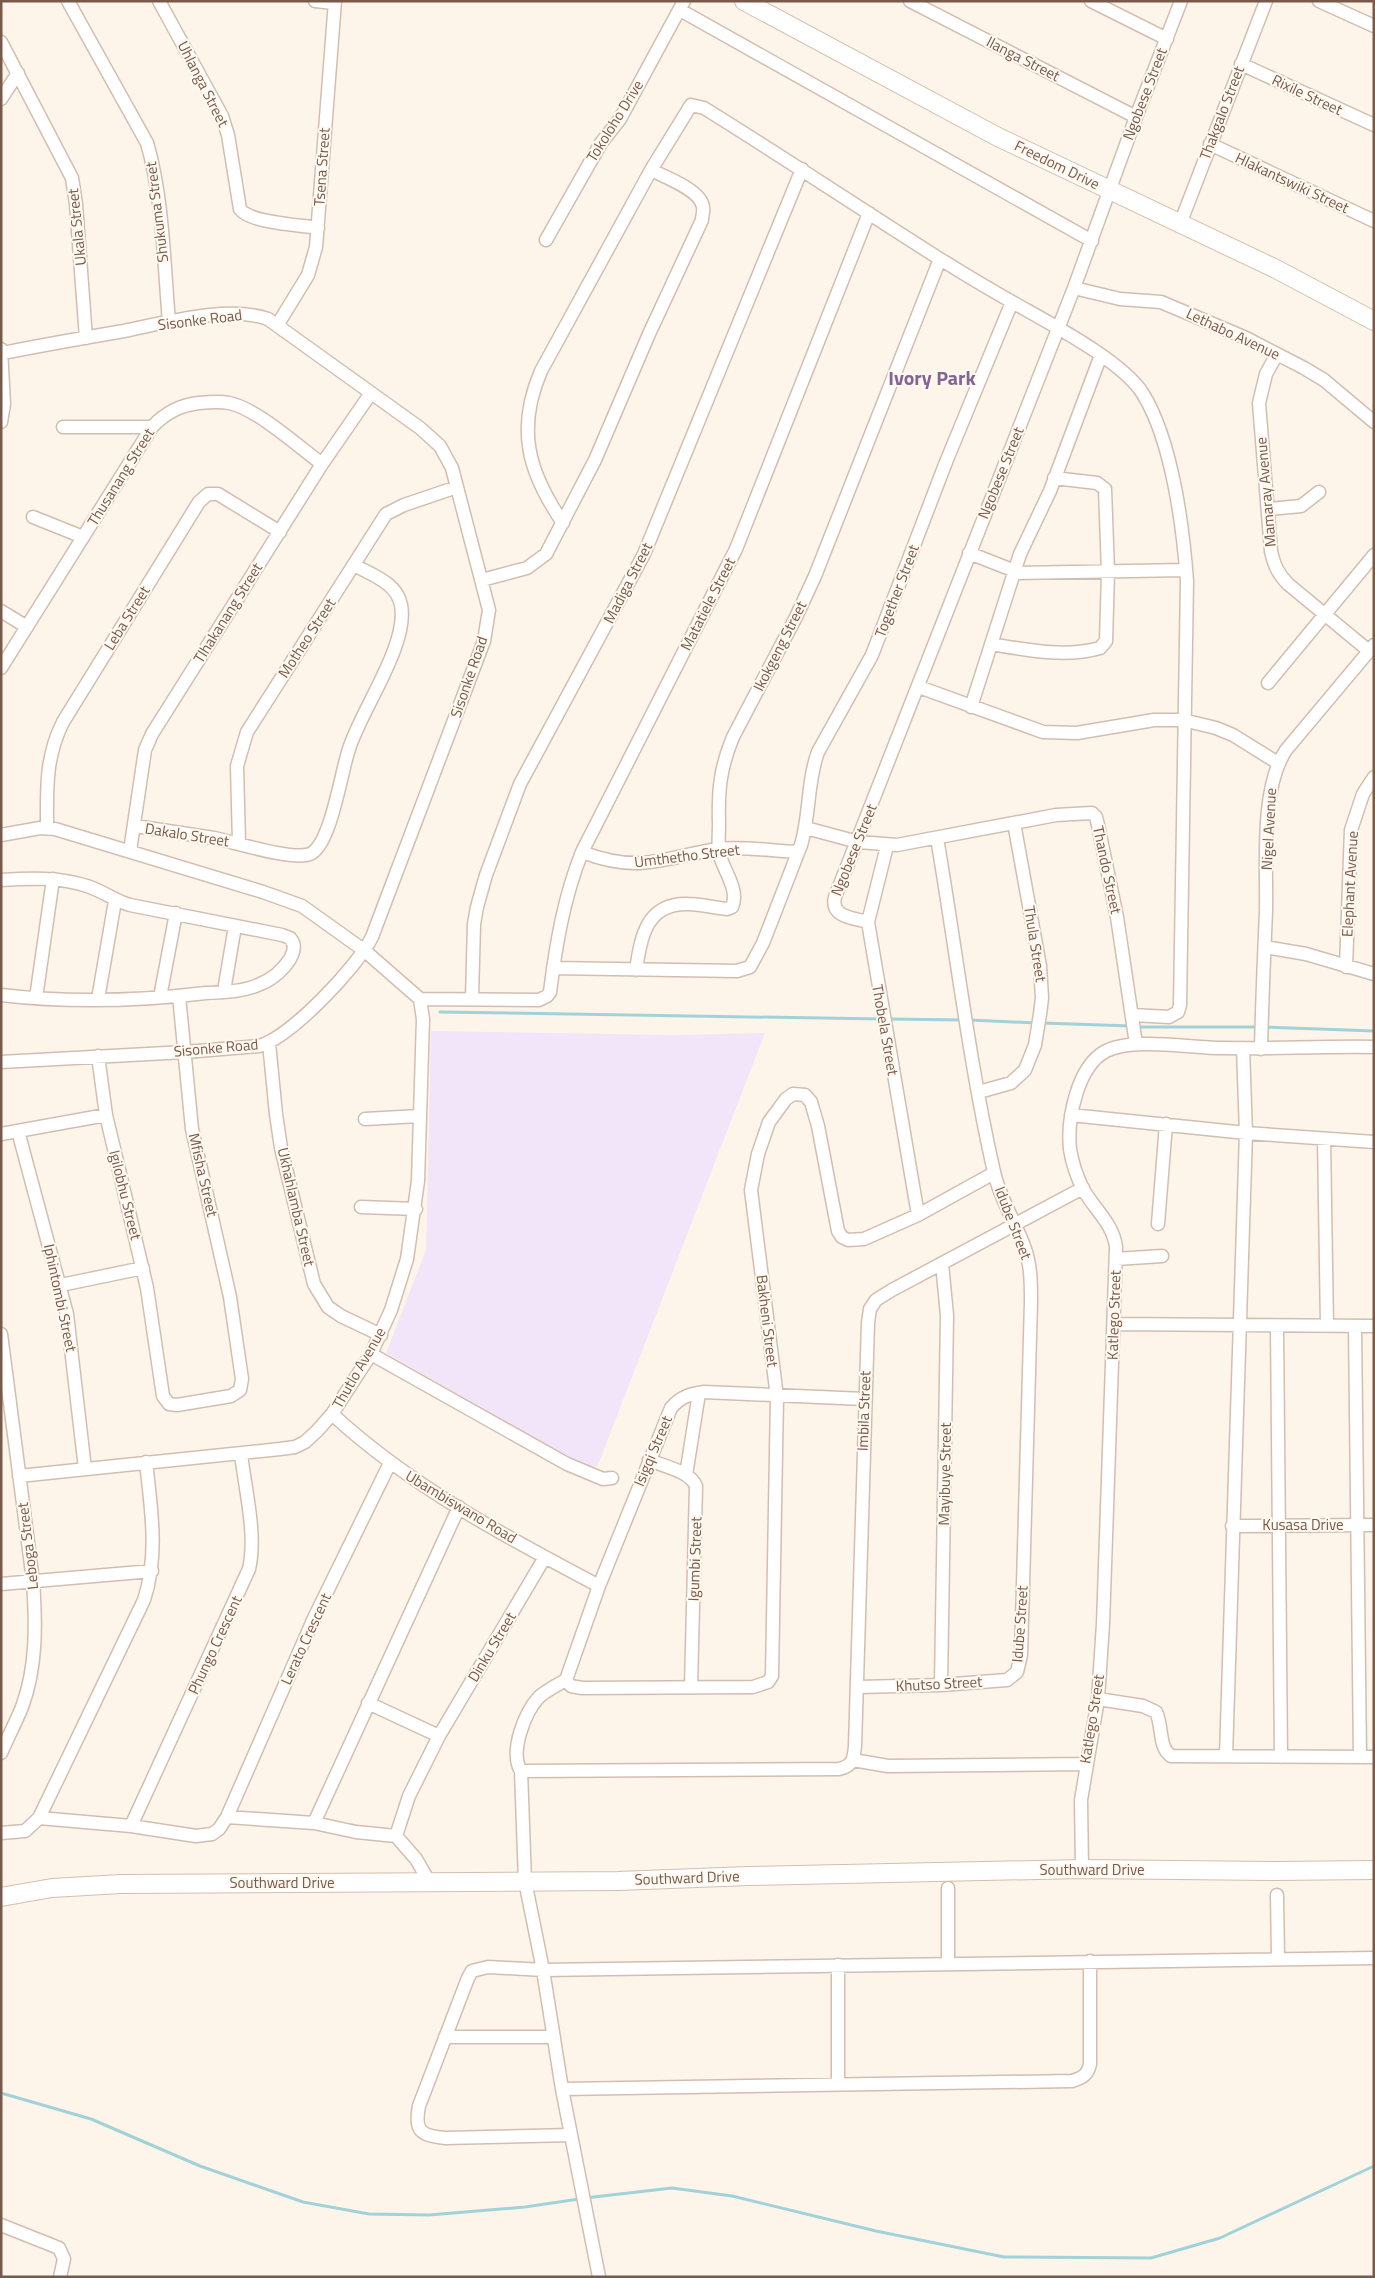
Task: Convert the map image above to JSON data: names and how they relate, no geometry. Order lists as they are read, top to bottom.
{
  "streets": {
    "main road": ["Freedom Drive", "Southward Drive"],
    "street": [
      "Ilanga Street",
      "Uhlanga Street",
      "Ngobese Street",
      "Rixile Street",
      "Thakgalo Street",
      "Tokoloho Drive",
      "Tsena Street",
      "Hlakantswiki Street",
      "Shukuma Street",
      "Ukala Street",
      "Sisonke Road",
      "Lethabo Avenue",
      "Thusanang Street",
      "Mamaray Avenue",
      "Madiga Street",
      "Together Street",
      "Matatiele Street",
      "Tlhakanang Street",
      "Leba Street",
      "Motheo Street",
      "Ikokgeng Street",
      "Nigel Avenue",
      "Dakalo Street",
      "Umthetho Street",
      "Thando Street",
      "Elephant Avenue",
      "Thula Street",
      "Thobela Street",
      "Mfisha Street",
      "Igilobhu Street",
      "Ukhahlamba Street",
      "Idube Street",
      "Iphintombi Street",
      "Katlego Street",
      "Bakheni Street",
      "Thutlo Avenue",
      "Imbila Street",
      "Isigqi Street",
      "Mayibuye Street",
      "Ubambiswano Road",
      "Kusasa Drive",
      "Leboga Street",
      "Igumbi Street",
      "Lerato Crescent",
      "Phungo Crescent",
      "Dinku Street",
      "Khutso Street"
    ]
  },
  "crossings": [
    ["Ilanga Street", "Ngobese Street"],
    ["Uhlanga Street", "Tsena Street"],
    ["Ngobese Street", "Freedom Drive"],
    ["Ngobese Street", "Lethabo Avenue"],
    ["Ngobese Street", "Thando Street"],
    ["Ngobese Street", "Thobela Street"],
    ["Rixile Street", "Thakgalo Street"],
    ["Thakgalo Street", "Freedom Drive"],
    ["Thakgalo Street", "Hlakantswiki Street"],
    ["Tsena Street", "Sisonke Road"],
    ["Shukuma Street", "Sisonke Road"],
    ["Ukala Street", "Sisonke Road"],
    ["Sisonke Road", "Tlhakanang Street"],
    ["Sisonke Road", "Motheo Street"],
    ["Sisonke Road", "Dakalo Street"],
    ["Sisonke Road", "Mfisha Street"],
    ["Sisonke Road", "Igilobhu Street"],
    ["Sisonke Road", "Ukhahlamba Street"],
    ["Lethabo Avenue", "Mamaray Avenue"],
    ["Thusanang Street", "Tlhakanang Street"],
    ["Mamaray Avenue", "Nigel Avenue"],
    ["Madiga Street", "Matatiele Street"],
    ["Matatiele Street", "Umthetho Street"],
    ["Tlhakanang Street", "Leba Street"],
    ["Tlhakanang Street", "Dakalo Street"],
    ["Leba Street", "Dakalo Street"],
    ["Motheo Street", "Dakalo Street"],
    ["Ikokgeng Street", "Umthetho Street"],
    ["Nigel Avenue", "Katlego Street"],
    ["Dakalo Street", "Thutlo Avenue"],
    ["Thando Street", "Thula Street"],
    ["Thando Street", "Thobela Street"],
    ["Thando Street", "Idube Street"],
    ["Thando Street", "Katlego Street"],
    ["Thula Street", "Idube Street"],
    ["Thobela Street", "Bakheni Street"],
    ["Mfisha Street", "Igilobhu Street"],
    ["Ukhahlamba Street", "Thutlo Avenue"],
    ["Idube Street", "Bakheni Street"],
    ["Idube Street", "Imbila Street"],
    ["Idube Street", "Khutso Street"],
    ["Iphintombi Street", "Thutlo Avenue"],
    ["Katlego Street", "Imbila Street"],
    ["Katlego Street", "Southward Drive"],
    ["Bakheni Street", "Isigqi Street"],
    ["Bakheni Street", "Igumbi Street"],
    ["Thutlo Avenue", "Ubambiswano Road"],
    ["Thutlo Avenue", "Leboga Street"],
    ["Thutlo Avenue", "Phungo Crescent"],
    ["Imbila Street", "Isigqi Street"],
    ["Imbila Street", "Mayibuye Street"],
    ["Imbila Street", "Khutso Street"],
    ["Isigqi Street", "Ubambiswano Road"],
    ["Mayibuye Street", "Khutso Street"],
    ["Ubambiswano Road", "Lerato Crescent"],
    ["Ubambiswano Road", "Dinku Street"]
  ],
  "districts": ["Ivory Park"]
}
